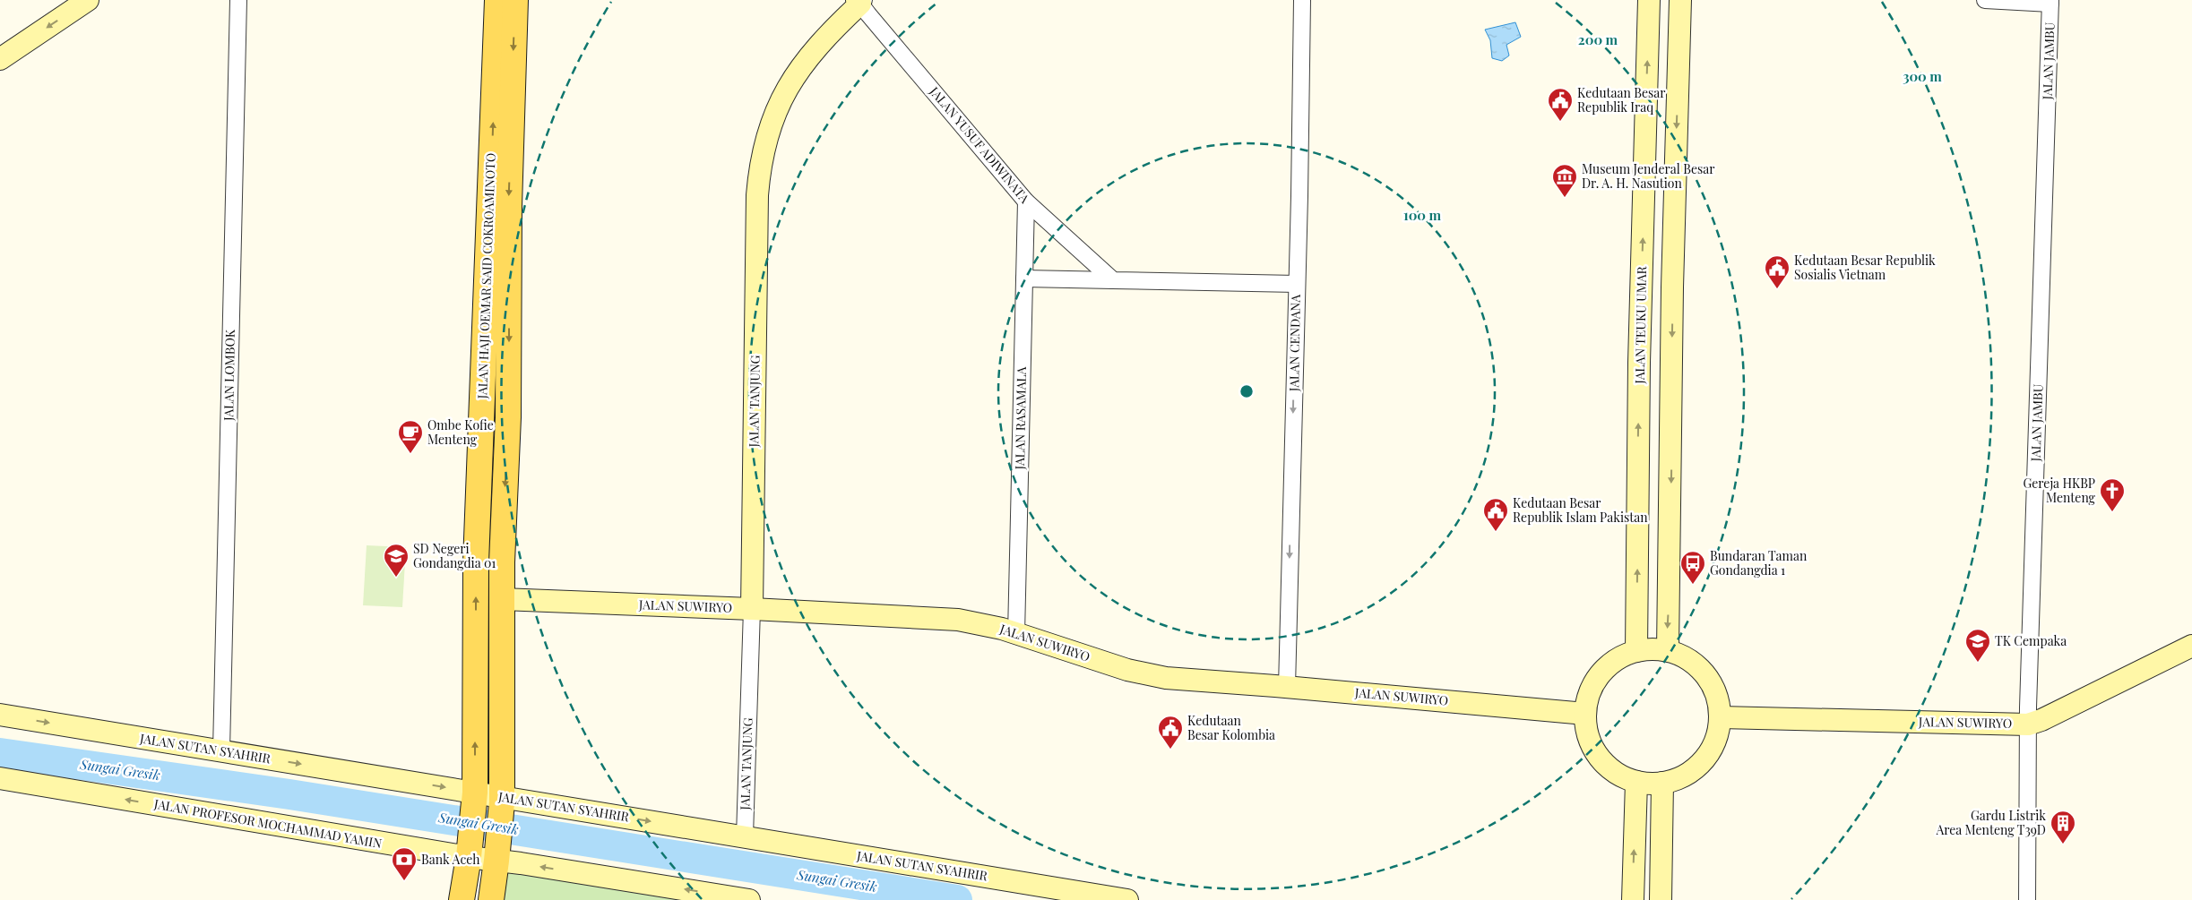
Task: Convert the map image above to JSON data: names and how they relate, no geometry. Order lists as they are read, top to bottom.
{
  "streets": {
    "main road": ["JALAN HAJI OEMAR SAID COKROAMINOTO"],
    "street": [
      "JALAN JAMBU",
      "JALAN YUSUF ADIWINATA",
      "JALAN TEUKU UMAR",
      "JALAN CENDANA",
      "JALAN LOMBOK",
      "JALAN TANJUNG",
      "JALAN RASAMALA",
      "JALAN SUWIRYO",
      "JALAN SUTAN SYAHRIR",
      "JALAN PROFESOR MOCHAMMAD YAMIN"
    ]
  },
  "crossings": [
    ["JALAN JAMBU", "JALAN SUWIRYO"],
    ["JALAN YUSUF ADIWINATA", "JALAN TANJUNG"],
    ["JALAN YUSUF ADIWINATA", "JALAN RASAMALA"],
    ["JALAN HAJI OEMAR SAID COKROAMINOTO", "JALAN SUWIRYO"],
    ["JALAN HAJI OEMAR SAID COKROAMINOTO", "JALAN SUTAN SYAHRIR"],
    ["JALAN HAJI OEMAR SAID COKROAMINOTO", "JALAN PROFESOR MOCHAMMAD YAMIN"],
    ["JALAN TEUKU UMAR", "JALAN SUWIRYO"],
    ["JALAN CENDANA", "JALAN SUWIRYO"],
    ["JALAN LOMBOK", "JALAN SUTAN SYAHRIR"],
    ["JALAN TANJUNG", "JALAN SUWIRYO"],
    ["JALAN TANJUNG", "JALAN SUTAN SYAHRIR"],
    ["JALAN RASAMALA", "JALAN SUWIRYO"]
  ],
  "one_way": ["JALAN CENDANA", "JALAN SUTAN SYAHRIR", "JALAN PROFESOR MOCHAMMAD YAMIN"],
  "water": ["Sungai Gresik"],
  "places": {
    "public building": [
      "Kedutaan Besar Republik Iraq",
      "Kedutaan Besar Republik Sosialis Vietnam",
      "Kedutaan Besar Republik Islam Pakistan",
      "Kedutaan Besar Kolombia"
    ],
    "museum": ["Museum Jenderal Besar Dr. A. H. Nasution"],
    "cafe": ["Ombe Kofie Menteng"],
    "church": ["Gereja HKBP Menteng"],
    "school or university": ["SD Negeri Gondangdia 01", "TK Cempaka"],
    "bus stop": ["Bundaran Taman Gondangdia 1"],
    "building": ["Gardu Listrik Area Menteng T39D"],
    "bank": ["Bank Aceh"]
  },
  "rings": ["200 m", "300 m", "100 m"]
}
